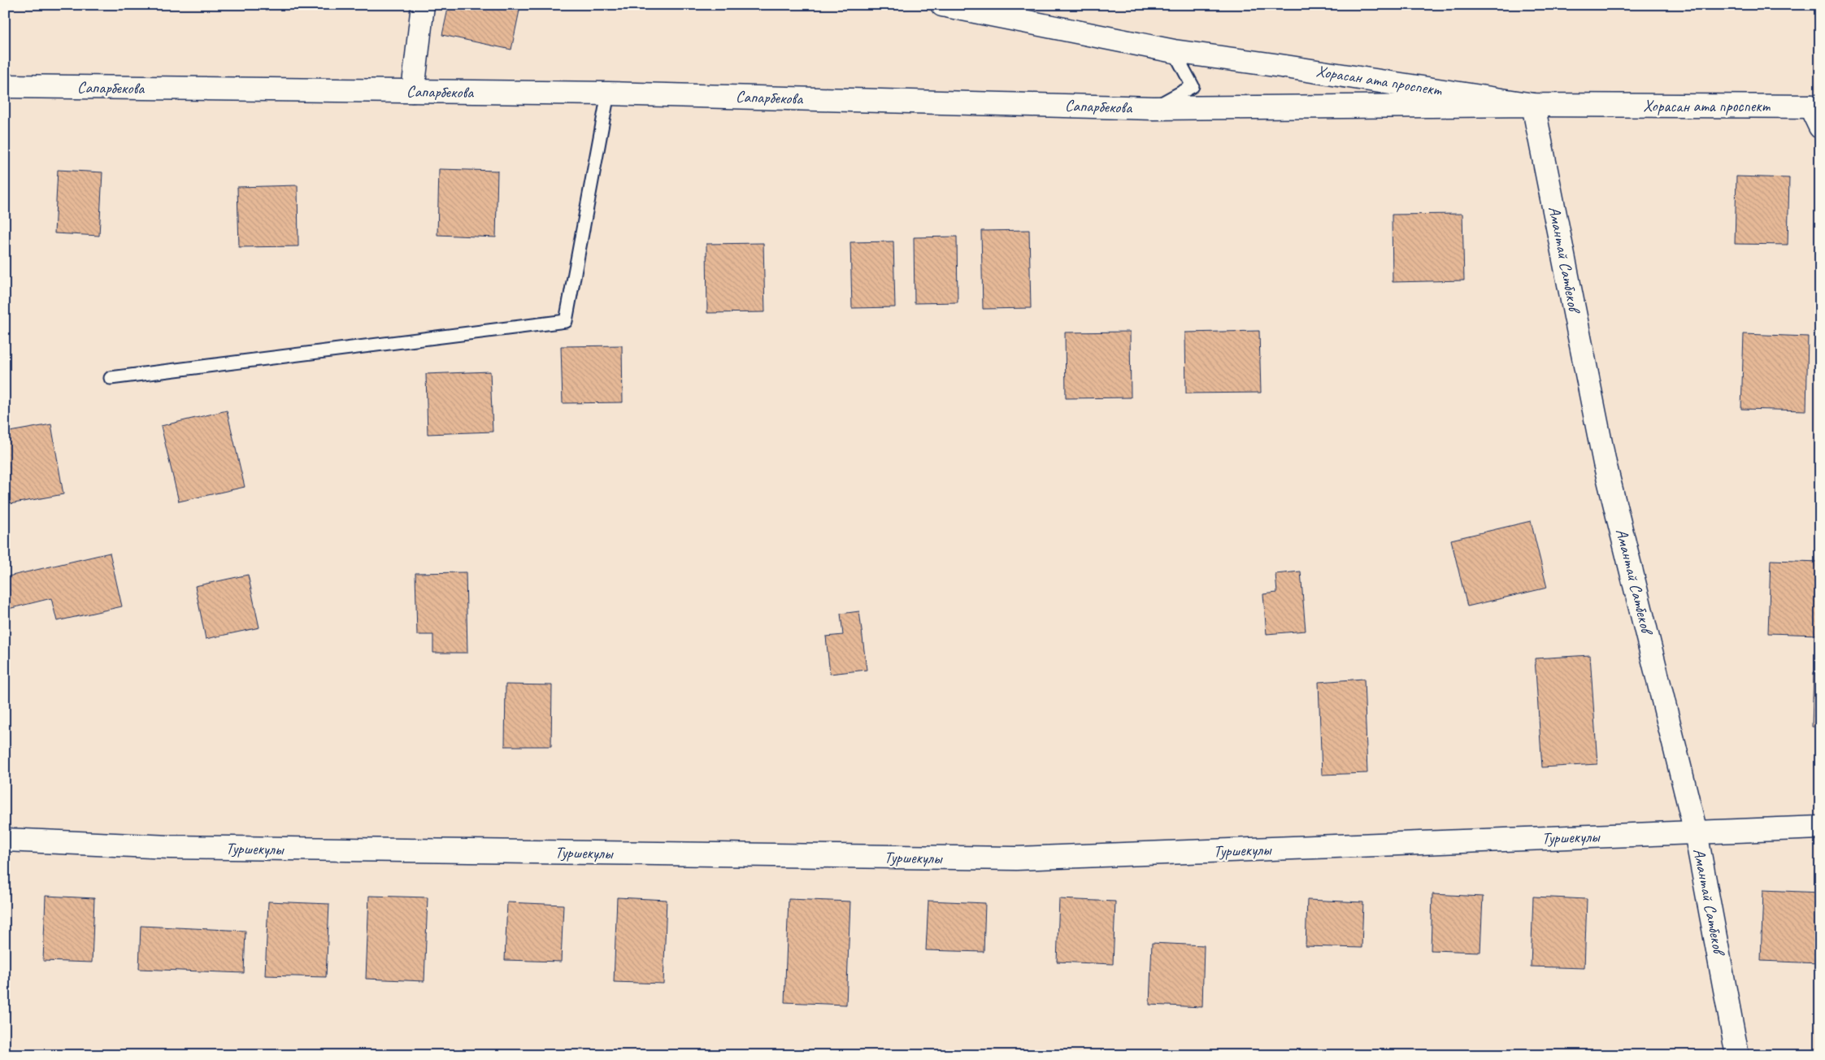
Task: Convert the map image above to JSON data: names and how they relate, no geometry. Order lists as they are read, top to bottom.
{
  "streets": {
    "street": [
      "Хорасан ата проспект",
      "Сапарбекова",
      "Амантай Сатбеков",
      "Туршекулы"
    ]
  },
  "crossings": [
    ["Хорасан ата проспект", "Сапарбекова"],
    ["Хорасан ата проспект", "Амантай Сатбеков"],
    ["Сапарбекова", "Амантай Сатбеков"],
    ["Амантай Сатбеков", "Туршекулы"]
  ]
}
